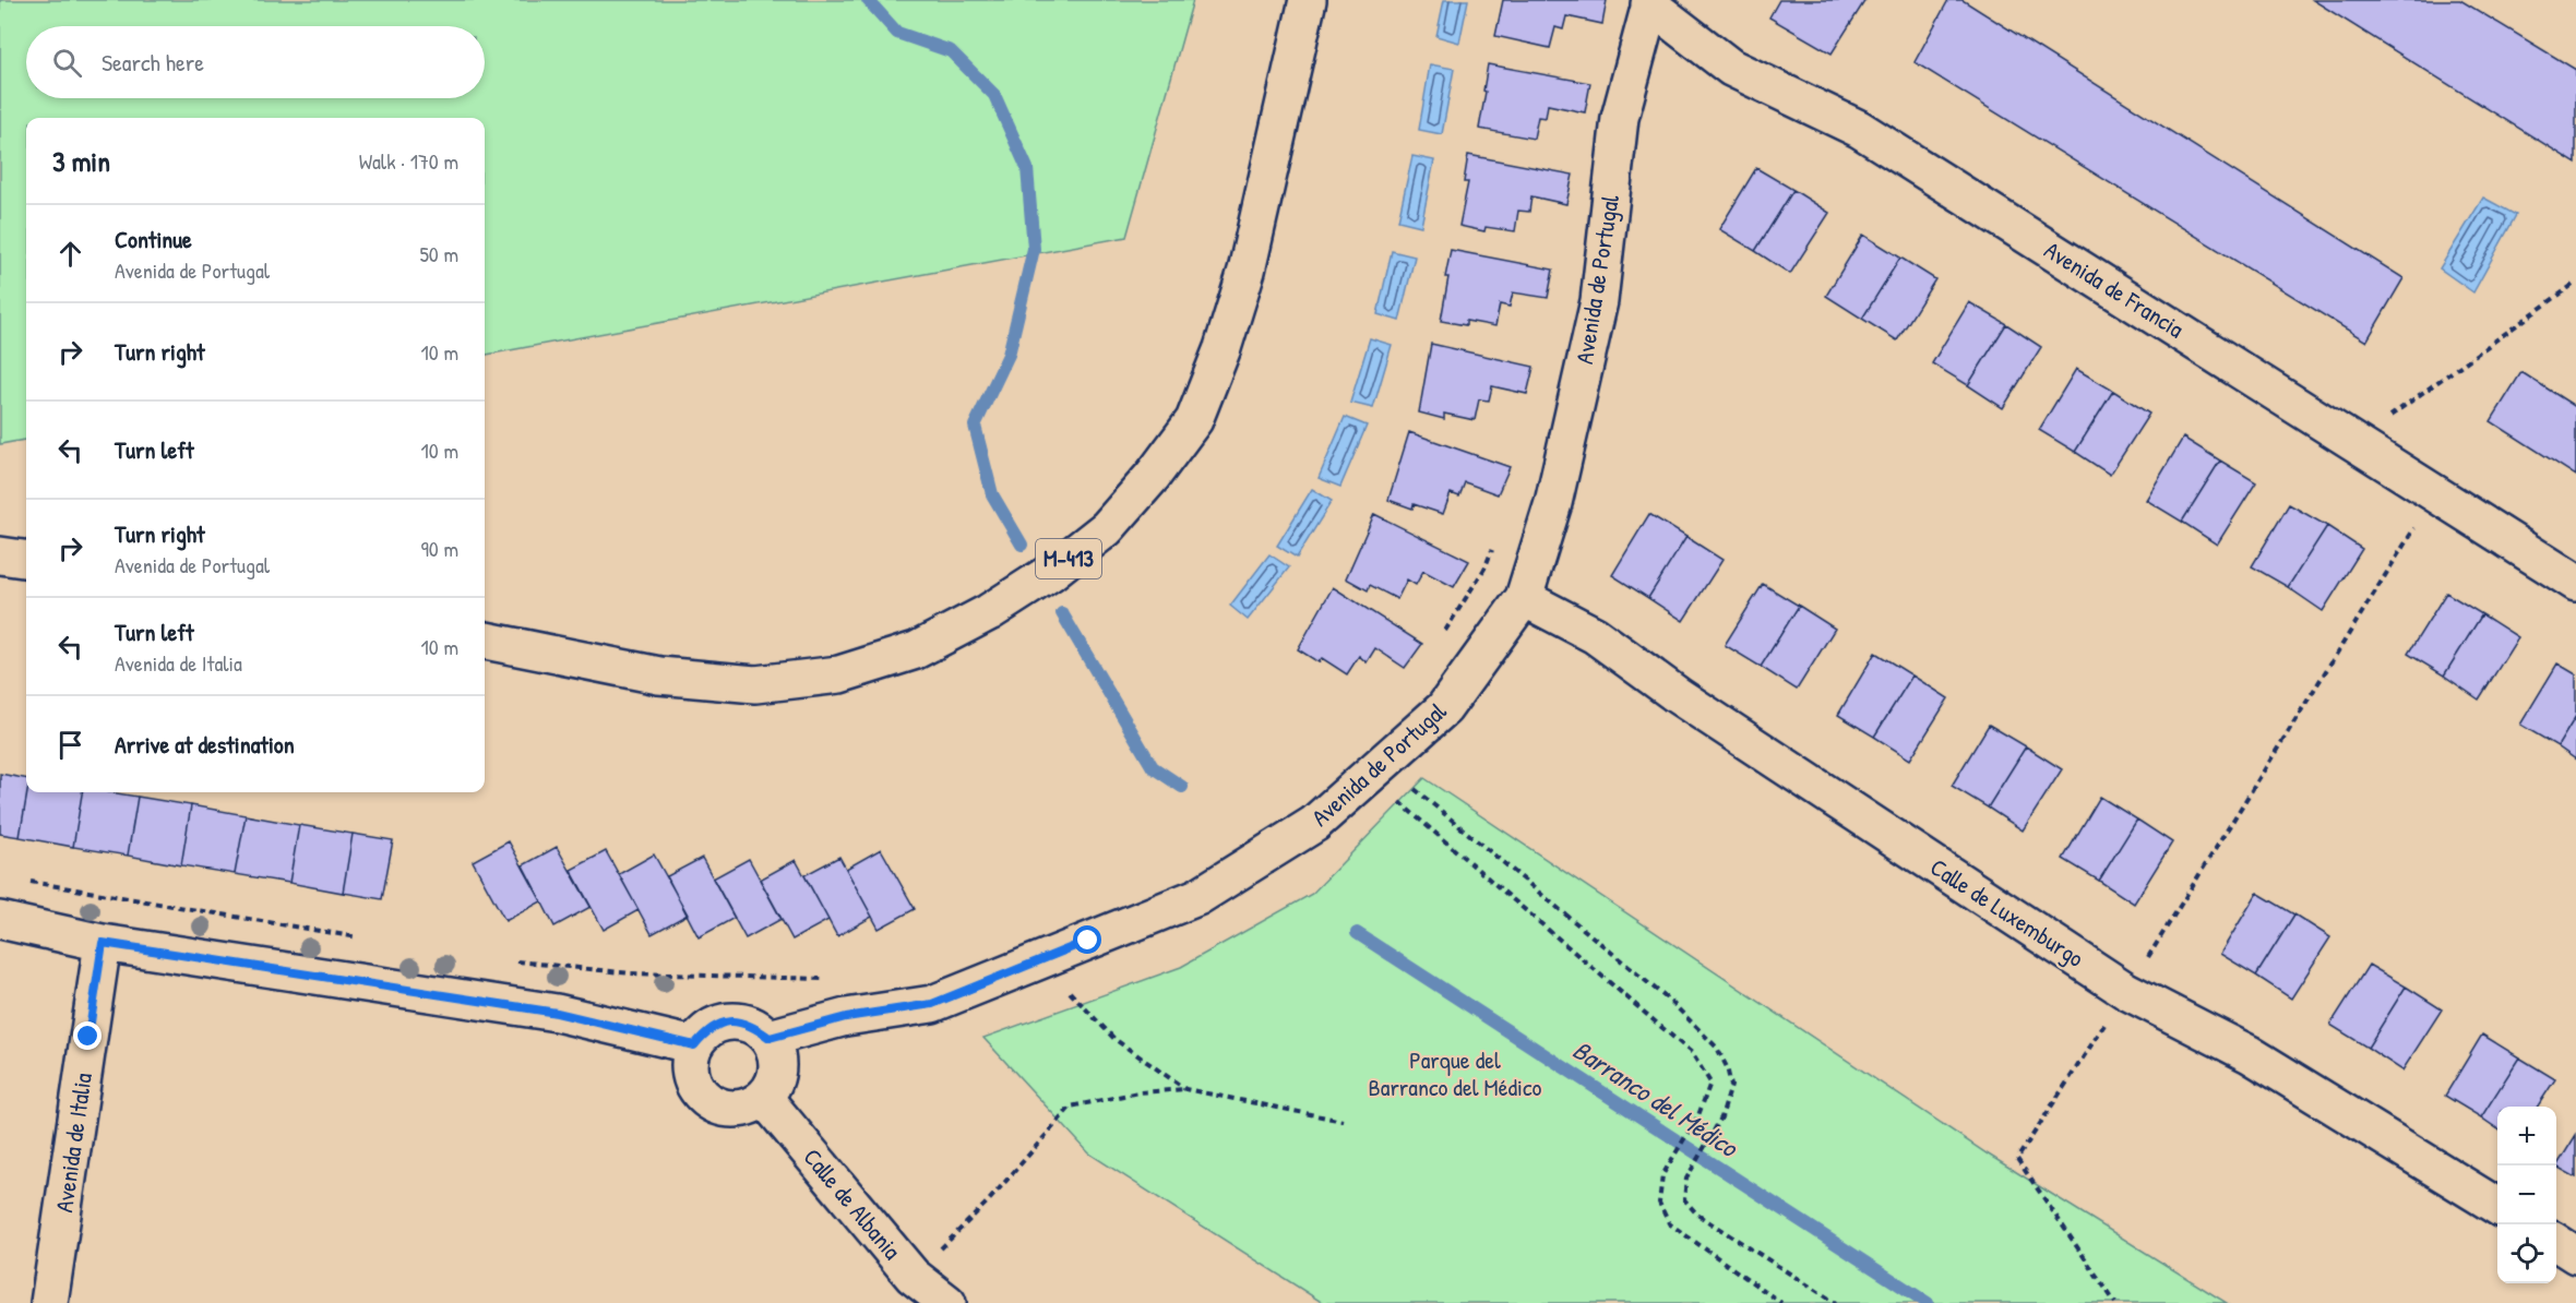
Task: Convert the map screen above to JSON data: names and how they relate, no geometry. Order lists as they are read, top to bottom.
{
  "streets": {
    "street": [
      "Avenida de Portugal",
      "Avenida de Francia",
      "M-413",
      "Calle de Luxemburgo",
      "Avenida de Italia",
      "Calle de Albania"
    ]
  },
  "crossings": [
    ["Avenida de Portugal", "Avenida de Francia"],
    ["Avenida de Portugal", "Calle de Luxemburgo"],
    ["Avenida de Portugal", "Calle de Albania"]
  ],
  "water": ["Barranco del Médico"],
  "parks": ["Parque del Barranco del Médico"],
  "page": {
    "search": "Search here",
    "heading": ["3 min", "Walk · 170 m"],
    "list": [
      ["Continue", "Avenida de Portugal", "50 m"],
      ["Turn right", "10 m"],
      ["Turn left", "10 m"],
      ["Turn right", "Avenida de Portugal", "90 m"],
      ["Turn left", "Avenida de Italia", "10 m"],
      "Arrive at destination"
    ],
    "map_buttons": ["+", "−"]
  }
}
